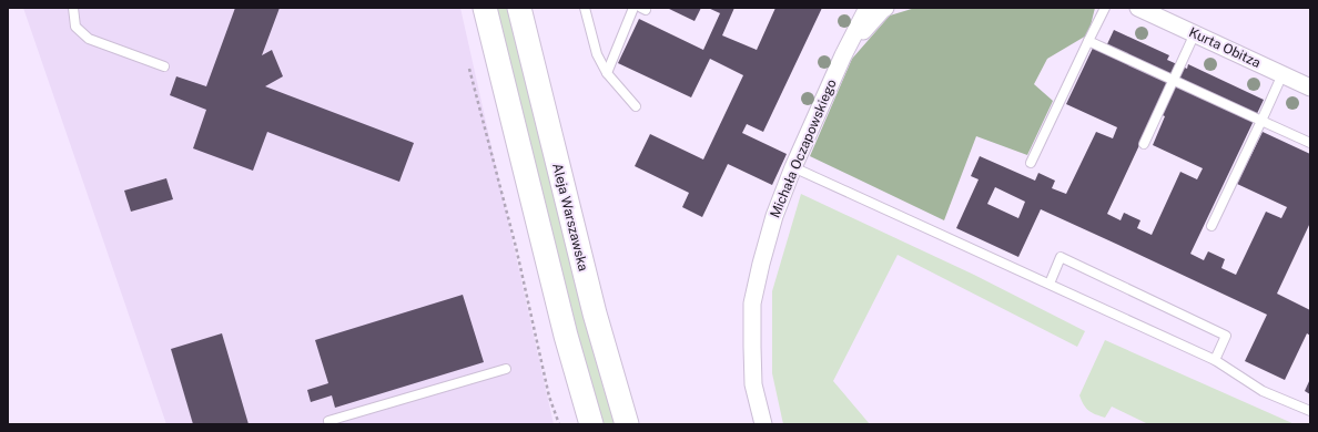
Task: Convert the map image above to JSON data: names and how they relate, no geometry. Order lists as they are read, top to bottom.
{
  "streets": {
    "main road": ["Aleja Warszawska"],
    "street": ["Kurta Obitza", "Michała Oczapowskiego"]
  }
}
